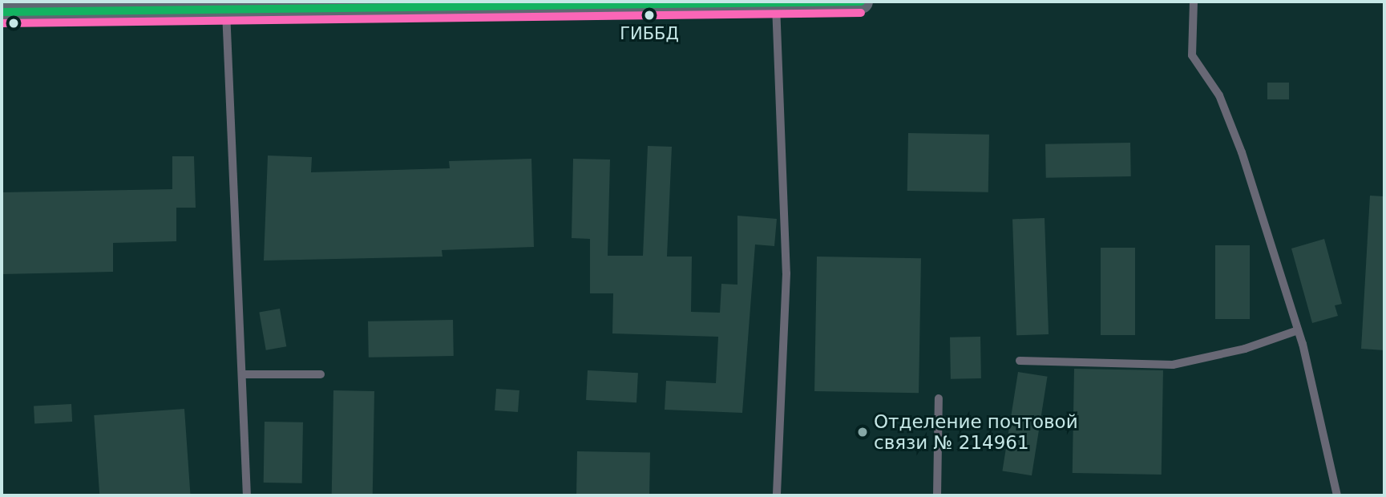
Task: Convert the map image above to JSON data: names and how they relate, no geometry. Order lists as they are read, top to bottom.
{
  "places": ["ГИББД", "Отделение почтовой связи № 214961"]
}
